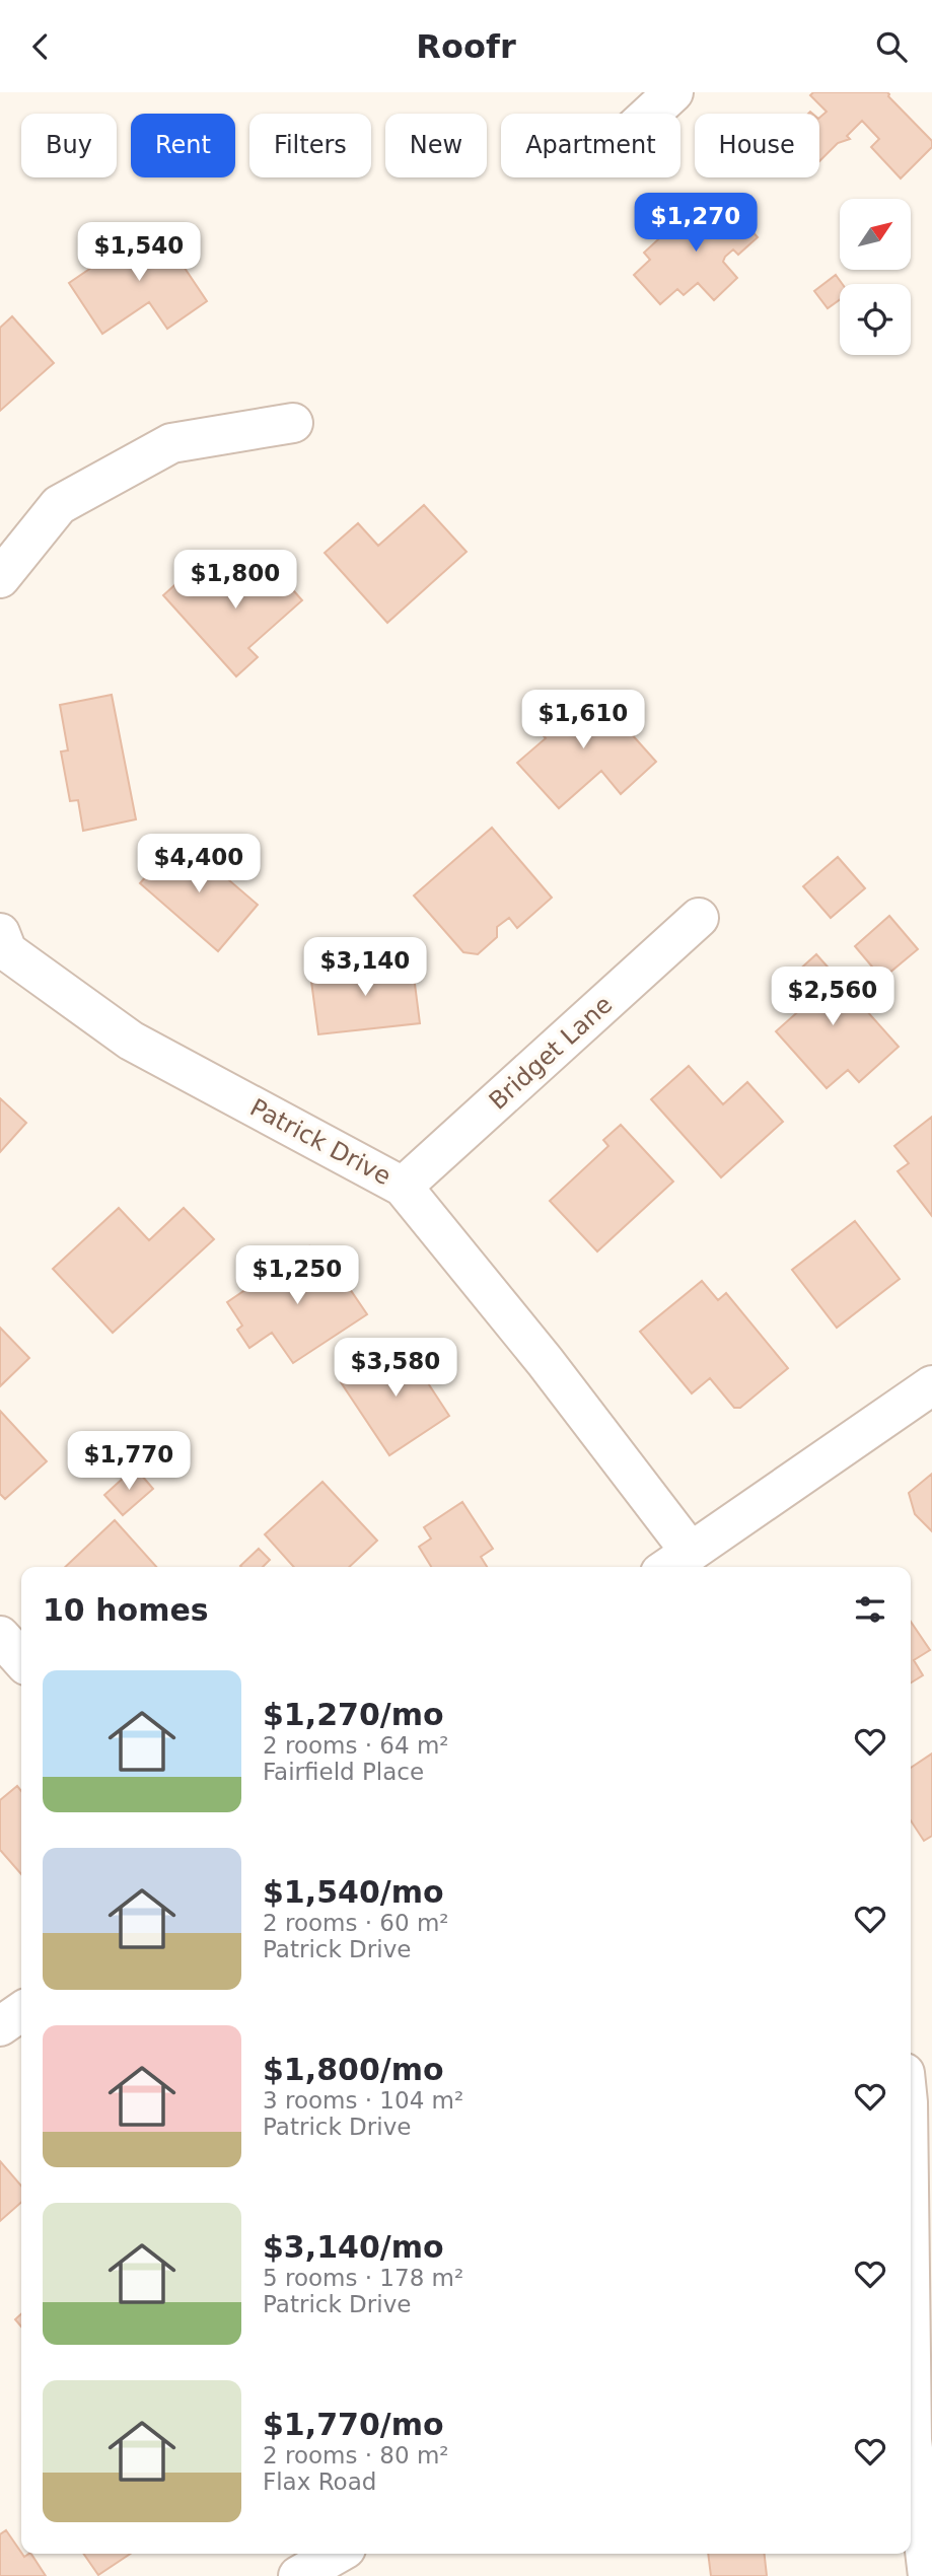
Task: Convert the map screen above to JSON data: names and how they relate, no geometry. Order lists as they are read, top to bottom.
{
  "streets": {
    "street": ["Bridget Lane", "Patrick Drive"]
  },
  "crossings": [
    ["Bridget Lane", "Patrick Drive"]
  ],
  "north": "top right",
  "page": {
    "header": "Roofr",
    "chip": [
      "Buy",
      "Rent",
      "Filters",
      "New",
      "Apartment",
      "House"
    ],
    "price": [
      "$1,270",
      "$1,540",
      "$1,800",
      "$1,610",
      "$4,400",
      "$3,140",
      "$2,560",
      "$1,250",
      "$3,580",
      "$1,770"
    ],
    "heading": "10 homes",
    "list": [
      {
        "name": "$1,270/mo",
        "note": "2 rooms · 64 m² · Fairfield Place"
      },
      {
        "name": "$1,540/mo",
        "note": "2 rooms · 60 m² · Patrick Drive"
      },
      {
        "name": "$1,800/mo",
        "note": "3 rooms · 104 m² · Patrick Drive"
      },
      {
        "name": "$3,140/mo",
        "note": "5 rooms · 178 m² · Patrick Drive"
      },
      {
        "name": "$1,770/mo",
        "note": "2 rooms · 80 m² · Flax Road"
      }
    ]
  }
}
